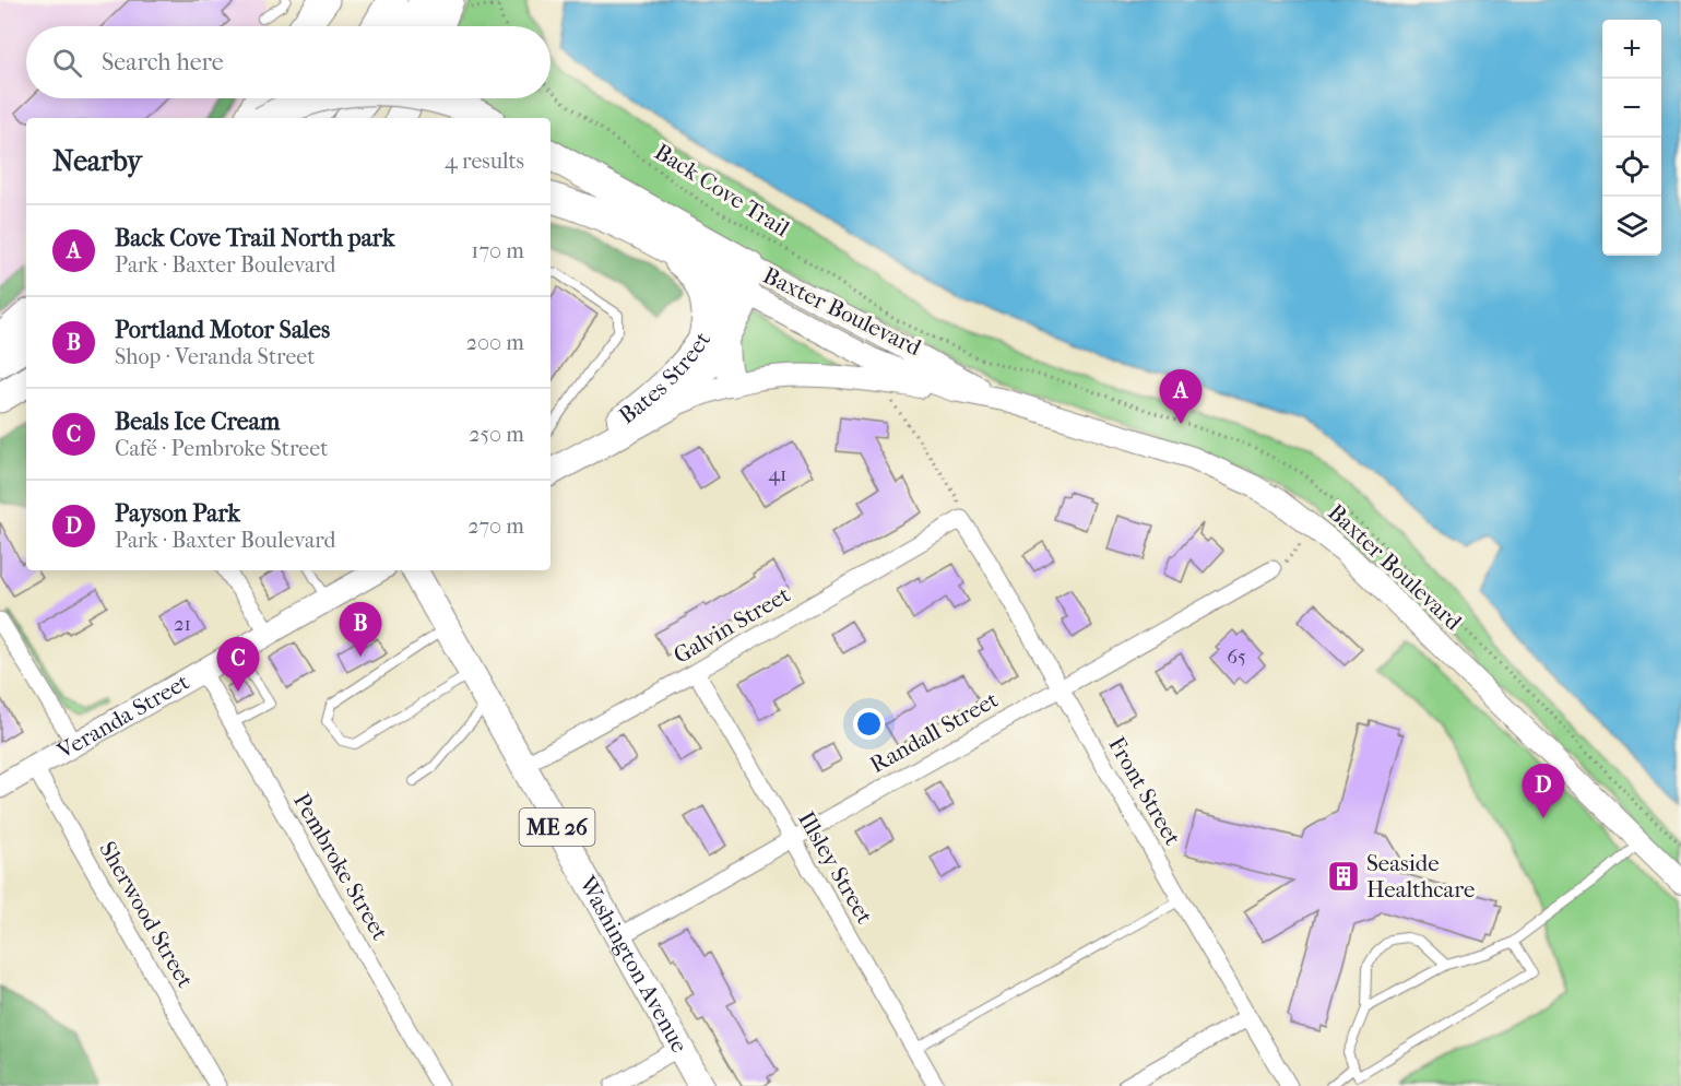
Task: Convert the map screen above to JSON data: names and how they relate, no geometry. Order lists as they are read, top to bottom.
{
  "streets": {
    "main road": [
      "Bates Street",
      "Veranda Street",
      "ME 26",
      "Washington Avenue"
    ],
    "street": [
      "Baxter Boulevard",
      "Galvin Street",
      "Randall Street",
      "Front Street",
      "Pembroke Street",
      "Illsley Street",
      "Sherwood Street"
    ],
    "path": ["Back Cove Trail"]
  },
  "crossings": [
    ["Baxter Boulevard", "Bates Street"],
    ["Galvin Street", "Front Street"],
    ["Galvin Street", "Illsley Street"],
    ["Galvin Street", "Washington Avenue"],
    ["Veranda Street", "Pembroke Street"],
    ["Veranda Street", "Sherwood Street"],
    ["Randall Street", "Front Street"],
    ["Randall Street", "Illsley Street"],
    ["Randall Street", "Washington Avenue"]
  ],
  "places": {
    "building": ["Seaside Healthcare"]
  },
  "house_numbers": ["41", "21", "65"],
  "page": {
    "map_buttons": ["+", "−"],
    "search": "Search here",
    "heading": ["Nearby", "4 results"],
    "list": [
      {
        "mark": "A",
        "name": "Back Cove Trail North park",
        "note": "Park · Baxter Boulevard",
        "value": "170 m"
      },
      {
        "mark": "B",
        "name": "Portland Motor Sales",
        "note": "Shop · Veranda Street",
        "value": "200 m"
      },
      {
        "mark": "C",
        "name": "Beals Ice Cream",
        "note": "Café · Pembroke Street",
        "value": "250 m"
      },
      {
        "mark": "D",
        "name": "Payson Park",
        "note": "Park · Baxter Boulevard",
        "value": "270 m"
      }
    ],
    "pins": [
      "A",
      "B",
      "C",
      "D"
    ]
  }
}
